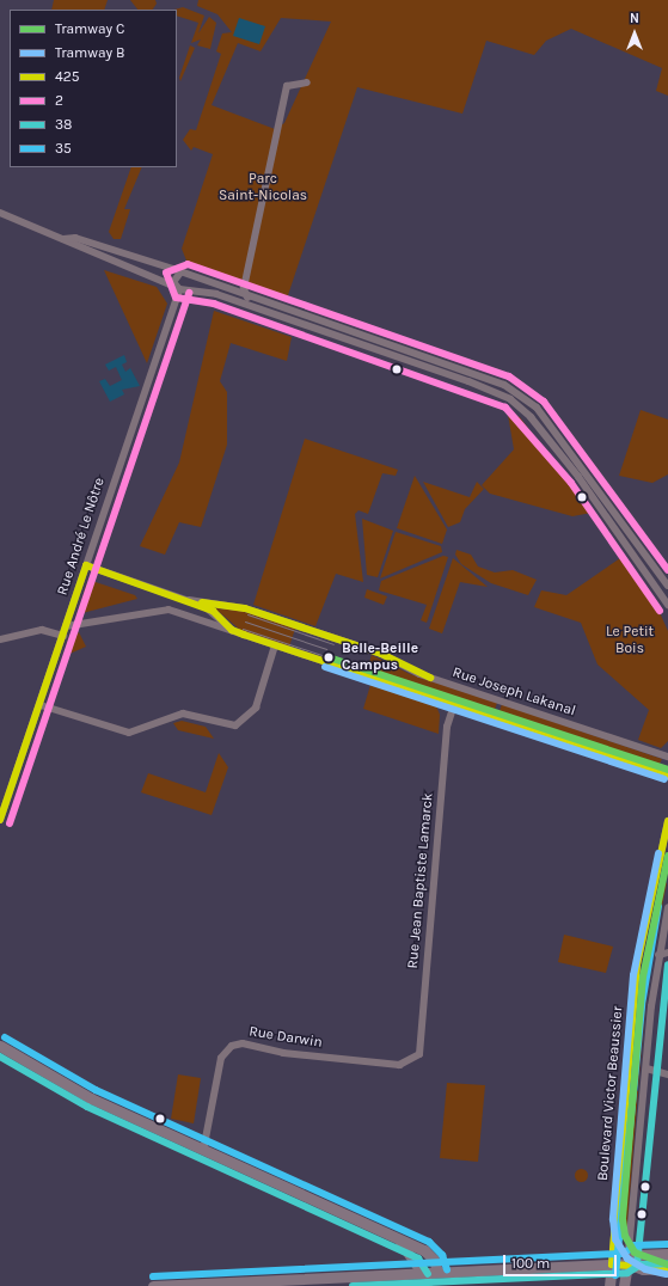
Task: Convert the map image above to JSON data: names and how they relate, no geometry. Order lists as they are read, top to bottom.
{
  "streets": {
    "street": [
      "Rue André Le Nôtre",
      "Rue Joseph Lakanal",
      "Rue Jean Baptiste Lamarck",
      "Rue Darwin",
      "Boulevard Victor Beaussier"
    ]
  },
  "crossings": [
    ["Rue André Le Nôtre", "Rue Joseph Lakanal"],
    ["Rue Joseph Lakanal", "Rue Jean Baptiste Lamarck"],
    ["Rue Jean Baptiste Lamarck", "Rue Darwin"]
  ],
  "parks": ["Parc Saint-Nicolas", "Le Petit Bois"],
  "places": ["Belle-Beille Campus"],
  "lines": [
    "transit line 2",
    "transit line 425",
    "tram line C",
    "tram line B",
    "transit line 35",
    "transit line 38"
  ],
  "legend": [
    "Tramway C",
    "Tramway B",
    "425",
    "2",
    "38",
    "35"
  ],
  "scale_bar": "100 m",
  "north": "top"
}
